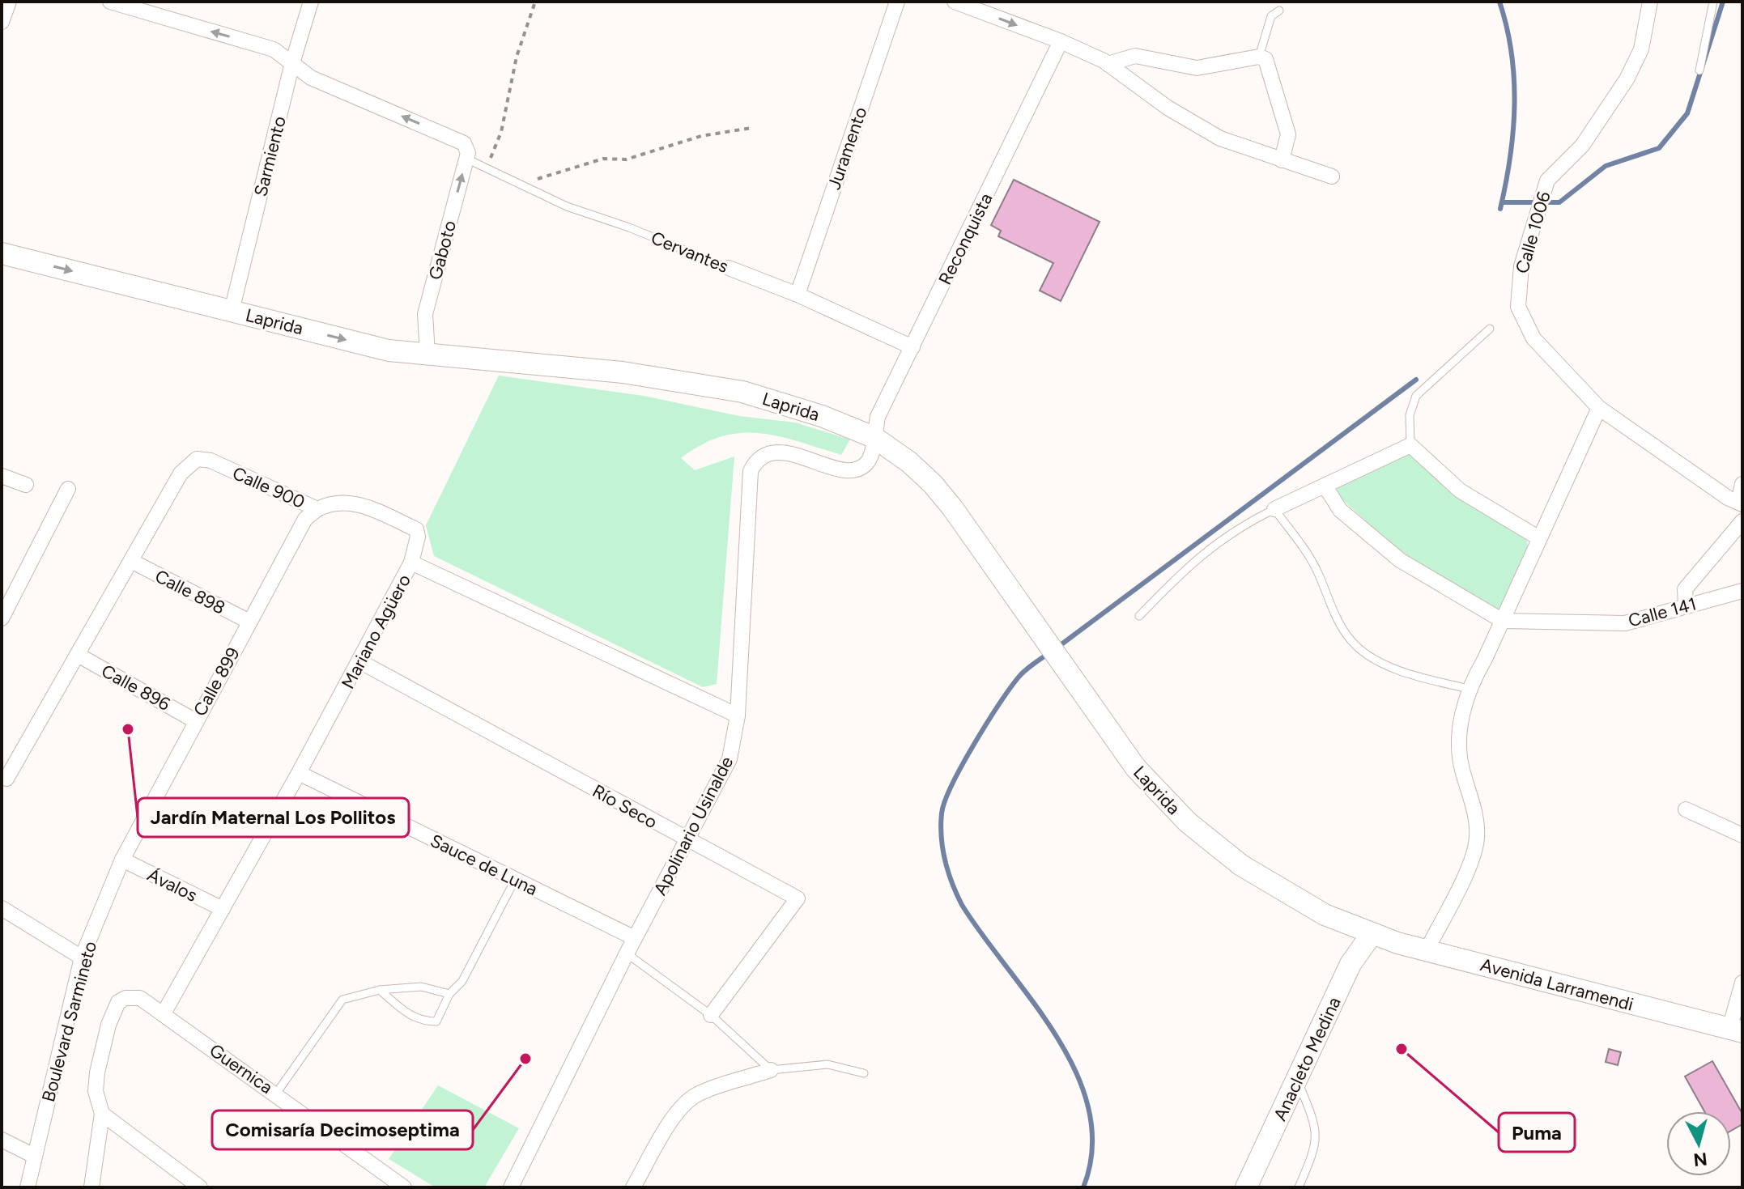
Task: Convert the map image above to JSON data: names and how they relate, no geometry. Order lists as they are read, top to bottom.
{
  "streets": {
    "main road": ["Laprida", "Avenida Larramendi", "Anacleto Medina"],
    "street": [
      "Juramento",
      "Sarmiento",
      "Calle 1006",
      "Reconquista",
      "Gaboto",
      "Cervantes",
      "Calle 900",
      "Calle 898",
      "Calle 141",
      "Mariano Agüero",
      "Calle 899",
      "Calle 896",
      "Río Seco",
      "Apolinario Usinalde",
      "Sauce de Luna",
      "Ávalos",
      "Boulevard Sarmineto",
      "Guernica"
    ]
  },
  "crossings": [
    ["Juramento", "Cervantes"],
    ["Sarmiento", "Cervantes"],
    ["Sarmiento", "Laprida"],
    ["Reconquista", "Cervantes"],
    ["Reconquista", "Laprida"],
    ["Reconquista", "Apolinario Usinalde"],
    ["Gaboto", "Cervantes"],
    ["Gaboto", "Laprida"],
    ["Laprida", "Apolinario Usinalde"],
    ["Laprida", "Avenida Larramendi"],
    ["Laprida", "Anacleto Medina"],
    ["Calle 900", "Calle 898"],
    ["Calle 900", "Mariano Agüero"],
    ["Calle 900", "Calle 899"],
    ["Calle 898", "Calle 899"],
    ["Mariano Agüero", "Río Seco"],
    ["Mariano Agüero", "Apolinario Usinalde"],
    ["Mariano Agüero", "Sauce de Luna"],
    ["Mariano Agüero", "Ávalos"],
    ["Mariano Agüero", "Guernica"],
    ["Calle 899", "Calle 896"],
    ["Calle 899", "Ávalos"],
    ["Calle 899", "Boulevard Sarmineto"],
    ["Río Seco", "Apolinario Usinalde"],
    ["Apolinario Usinalde", "Sauce de Luna"],
    ["Ávalos", "Boulevard Sarmineto"],
    ["Avenida Larramendi", "Anacleto Medina"]
  ],
  "one_way": ["Gaboto", "Cervantes"],
  "places": ["Jardín Maternal Los Pollitos", "Puma", "Comisaría Decimoseptima"],
  "north": "bottom"
}
